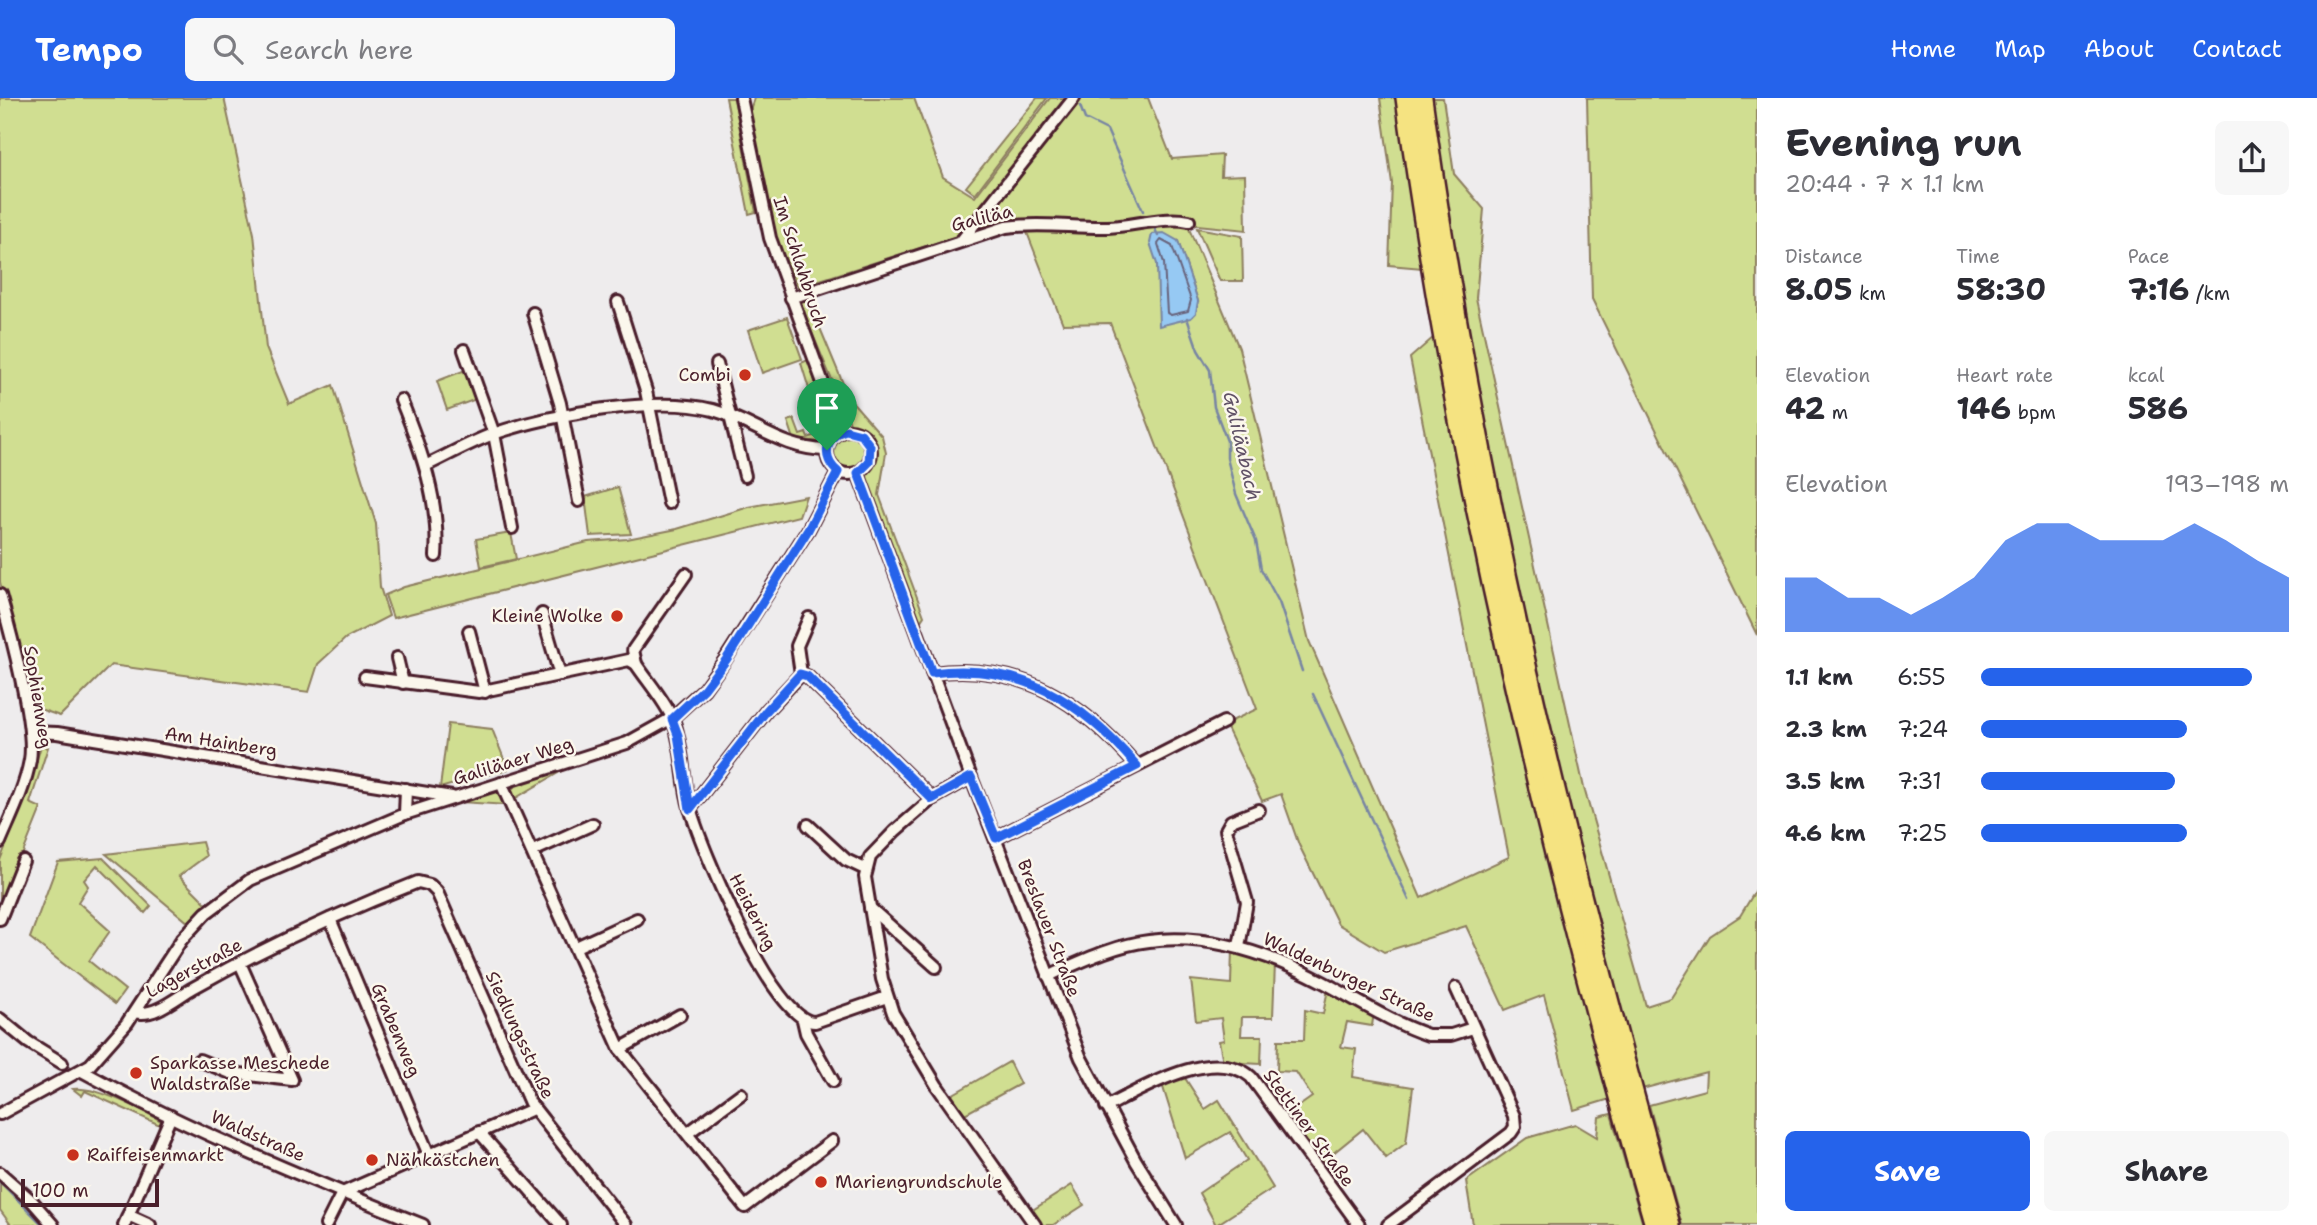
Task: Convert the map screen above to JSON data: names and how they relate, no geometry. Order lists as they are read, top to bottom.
{
  "streets": {
    "street": [
      "Galiläa",
      "Im Schlahbruch",
      "Sophienweg",
      "Am Hainberg",
      "Galiläaer Weg",
      "Heidering",
      "Breslauer Straße",
      "Lagerstraße",
      "Waldenburger Straße",
      "Grabenweg",
      "Siedlungsstraße",
      "Stettiner Straße",
      "Waldstraße"
    ]
  },
  "crossings": [
    ["Galiläa", "Im Schlahbruch"],
    ["Im Schlahbruch", "Galiläaer Weg"],
    ["Im Schlahbruch", "Breslauer Straße"],
    ["Sophienweg", "Am Hainberg"],
    ["Am Hainberg", "Galiläaer Weg"],
    ["Galiläaer Weg", "Heidering"],
    ["Galiläaer Weg", "Breslauer Straße"],
    ["Galiläaer Weg", "Lagerstraße"],
    ["Breslauer Straße", "Waldenburger Straße"],
    ["Breslauer Straße", "Stettiner Straße"],
    ["Lagerstraße", "Grabenweg"],
    ["Lagerstraße", "Siedlungsstraße"],
    ["Lagerstraße", "Waldstraße"]
  ],
  "water": ["Galiläabach"],
  "places": [
    "Combi",
    "Kleine Wolke",
    "Sparkasse Meschede Waldstraße",
    "Raiffeisenmarkt",
    "Nähkästchen",
    "Mariengrundschule"
  ],
  "scale_bar": "100 m",
  "page": {
    "header": "Tempo",
    "search": "Search here",
    "nav": [
      "Home",
      "Map",
      "About",
      "Contact"
    ],
    "heading": ["Evening run", "20:44 · 7 × 1.1 km"],
    "stats": [
      ["Distance", "8.05 km"],
      ["Time", "58:30"],
      ["Pace", "7:16 /km"],
      ["Elevation", "42 m"],
      ["Heart rate", "146 bpm"],
      ["kcal", "586"]
    ],
    "chart": ["Elevation", "193–198 m"],
    "list": [
      {
        "name": "1.1 km",
        "note": "6:55"
      },
      {
        "name": "2.3 km",
        "note": "7:24"
      },
      {
        "name": "3.5 km",
        "note": "7:31"
      },
      {
        "name": "4.6 km",
        "note": "7:25"
      }
    ],
    "buttons": ["Save", "Share"],
    "scale": "100 m"
  }
}
